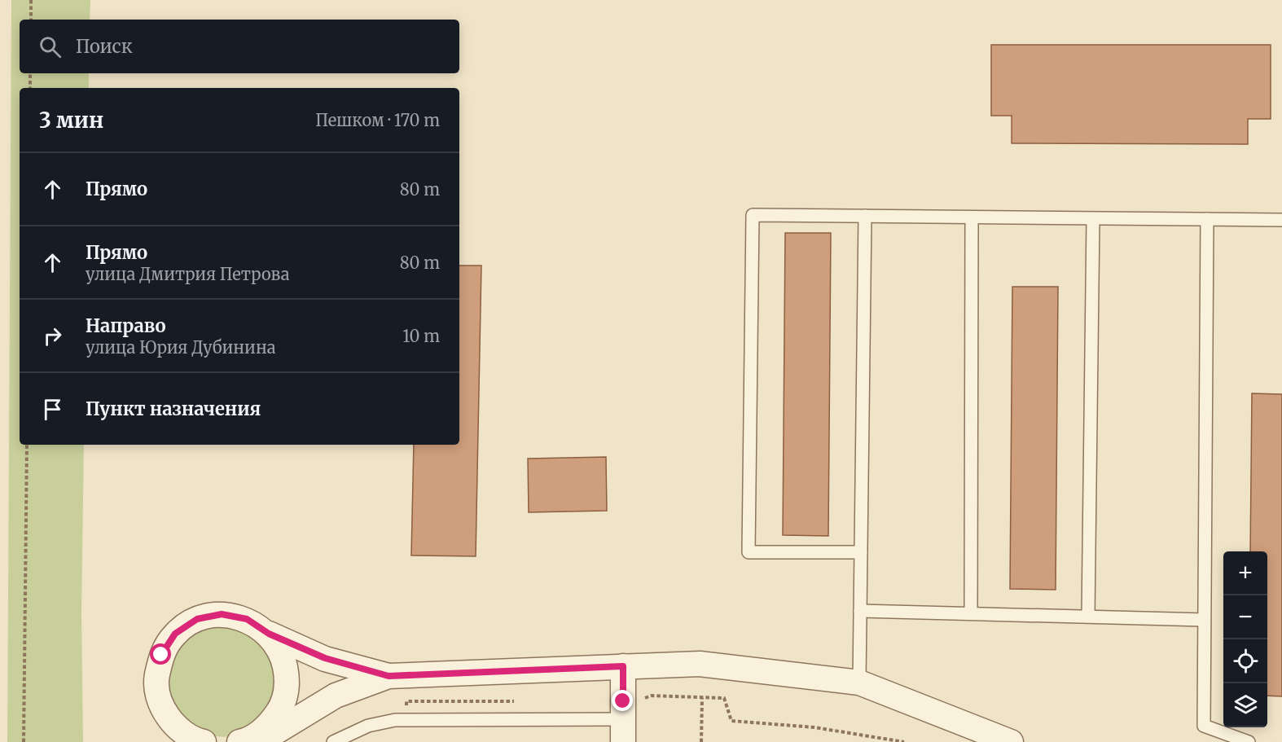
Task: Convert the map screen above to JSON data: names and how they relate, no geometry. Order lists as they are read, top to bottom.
{
  "page": {
    "search": "Поиск",
    "heading": ["3 мин", "Пешком · 170 m"],
    "list": [
      ["Прямо", "80 m"],
      ["Прямо", "улица Дмитрия Петрова", "80 m"],
      ["Направо", "улица Юрия Дубинина", "10 m"],
      "Пункт назначения"
    ],
    "map_buttons": ["+", "−"]
  }
}
